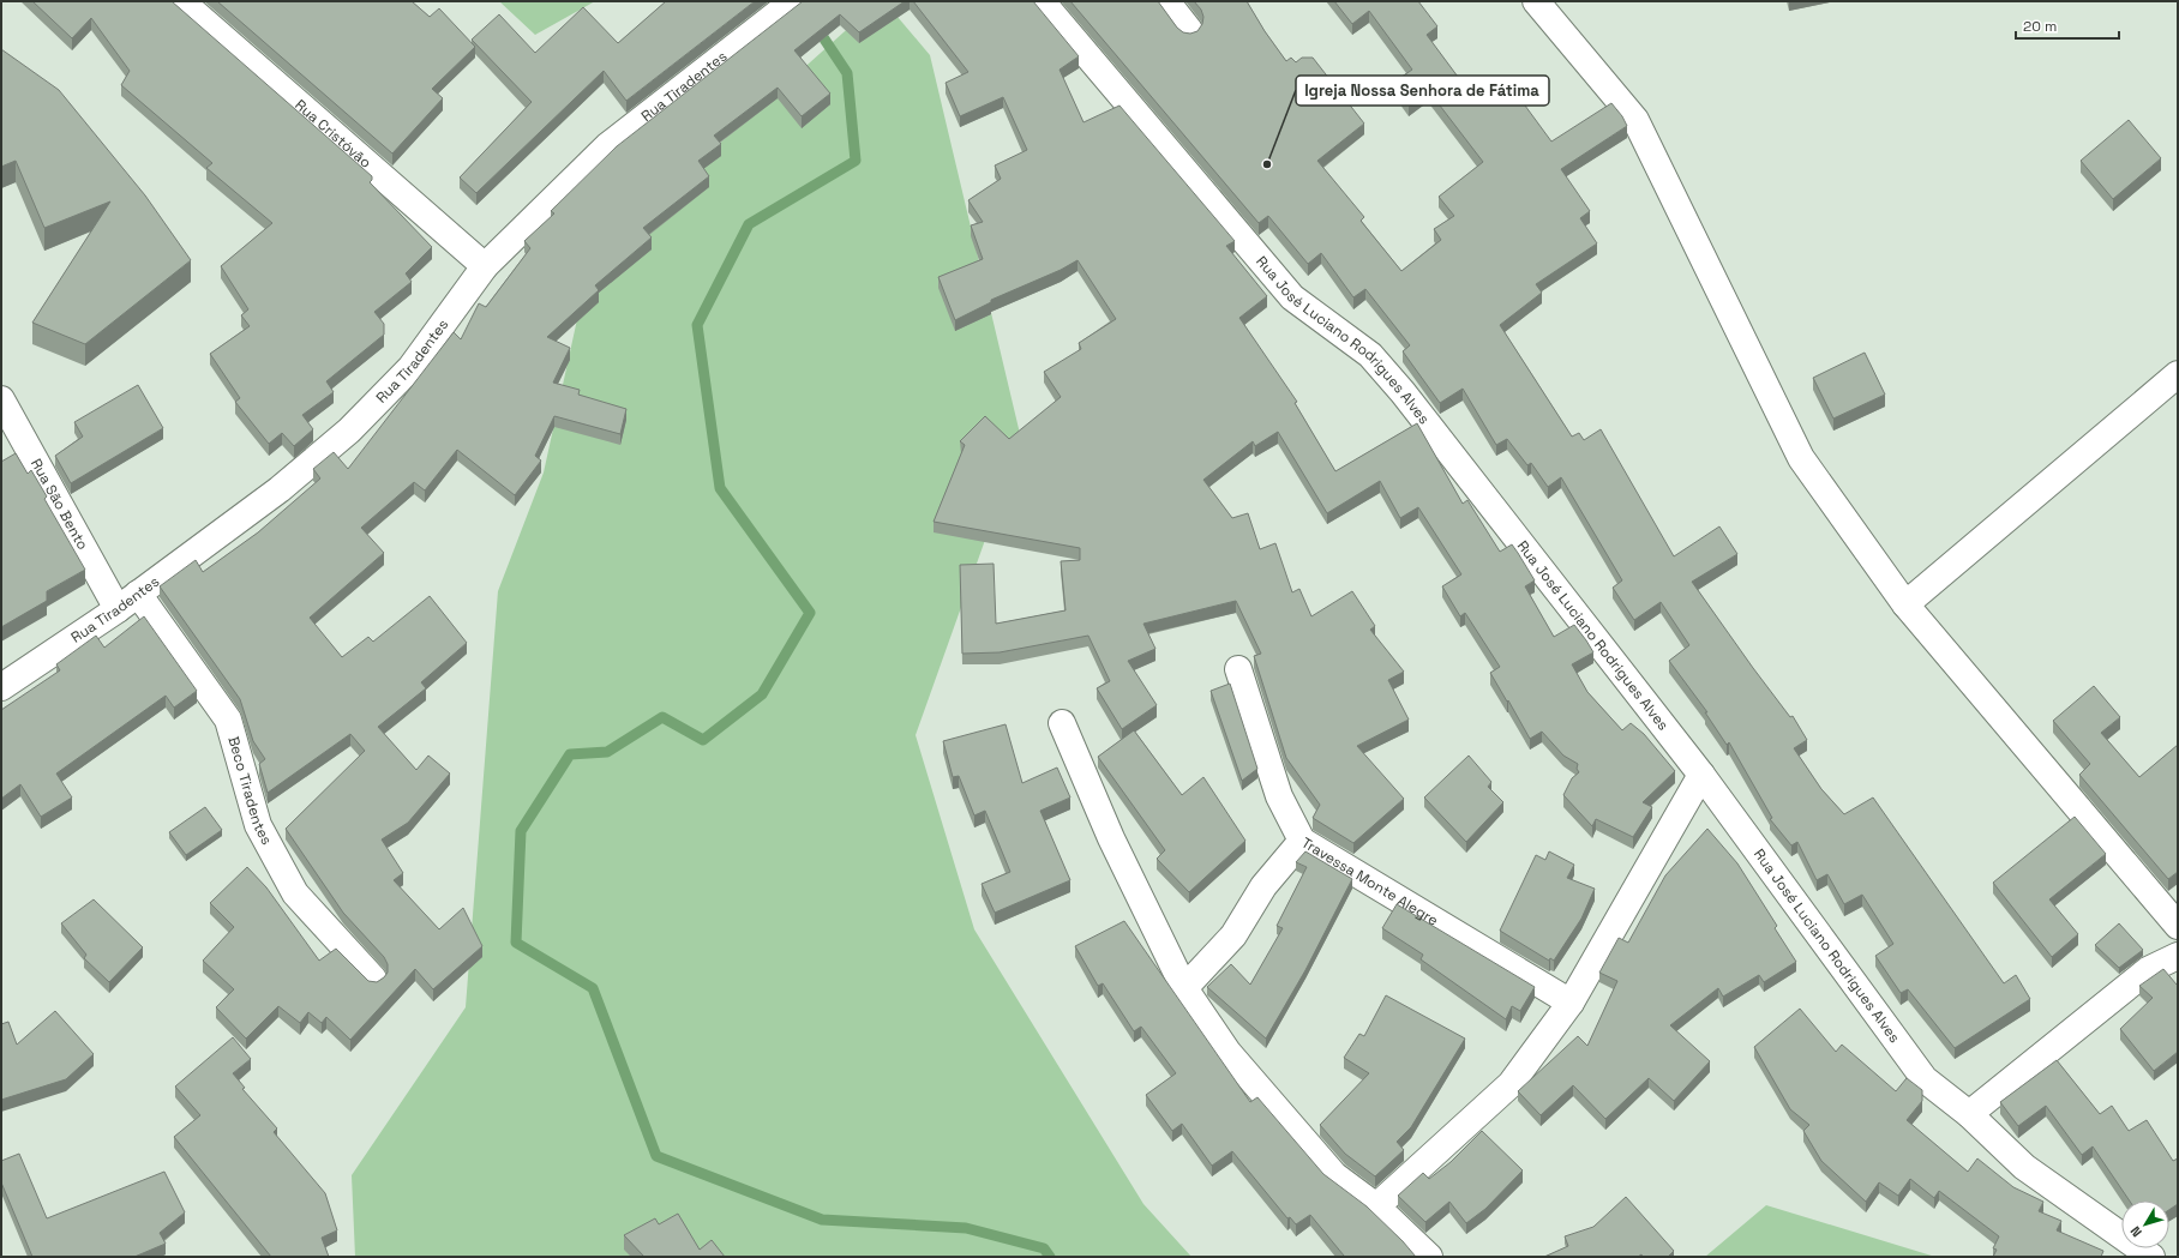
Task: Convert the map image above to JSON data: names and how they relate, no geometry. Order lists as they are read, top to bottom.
{
  "streets": {
    "street": [
      "Rua Tiradentes",
      "Rua Cristóvão",
      "Rua José Luciano Rodrigues Alves",
      "Rua São Bento",
      "Beco Tiradentes",
      "Travessa Monte Alegre"
    ]
  },
  "crossings": [
    ["Rua Tiradentes", "Rua Cristóvão"],
    ["Rua Tiradentes", "Rua São Bento"],
    ["Rua Tiradentes", "Beco Tiradentes"],
    ["Rua São Bento", "Beco Tiradentes"]
  ],
  "places": ["Igreja Nossa Senhora de Fátima"],
  "scale_bar": "20 m",
  "north": "bottom left"
}
